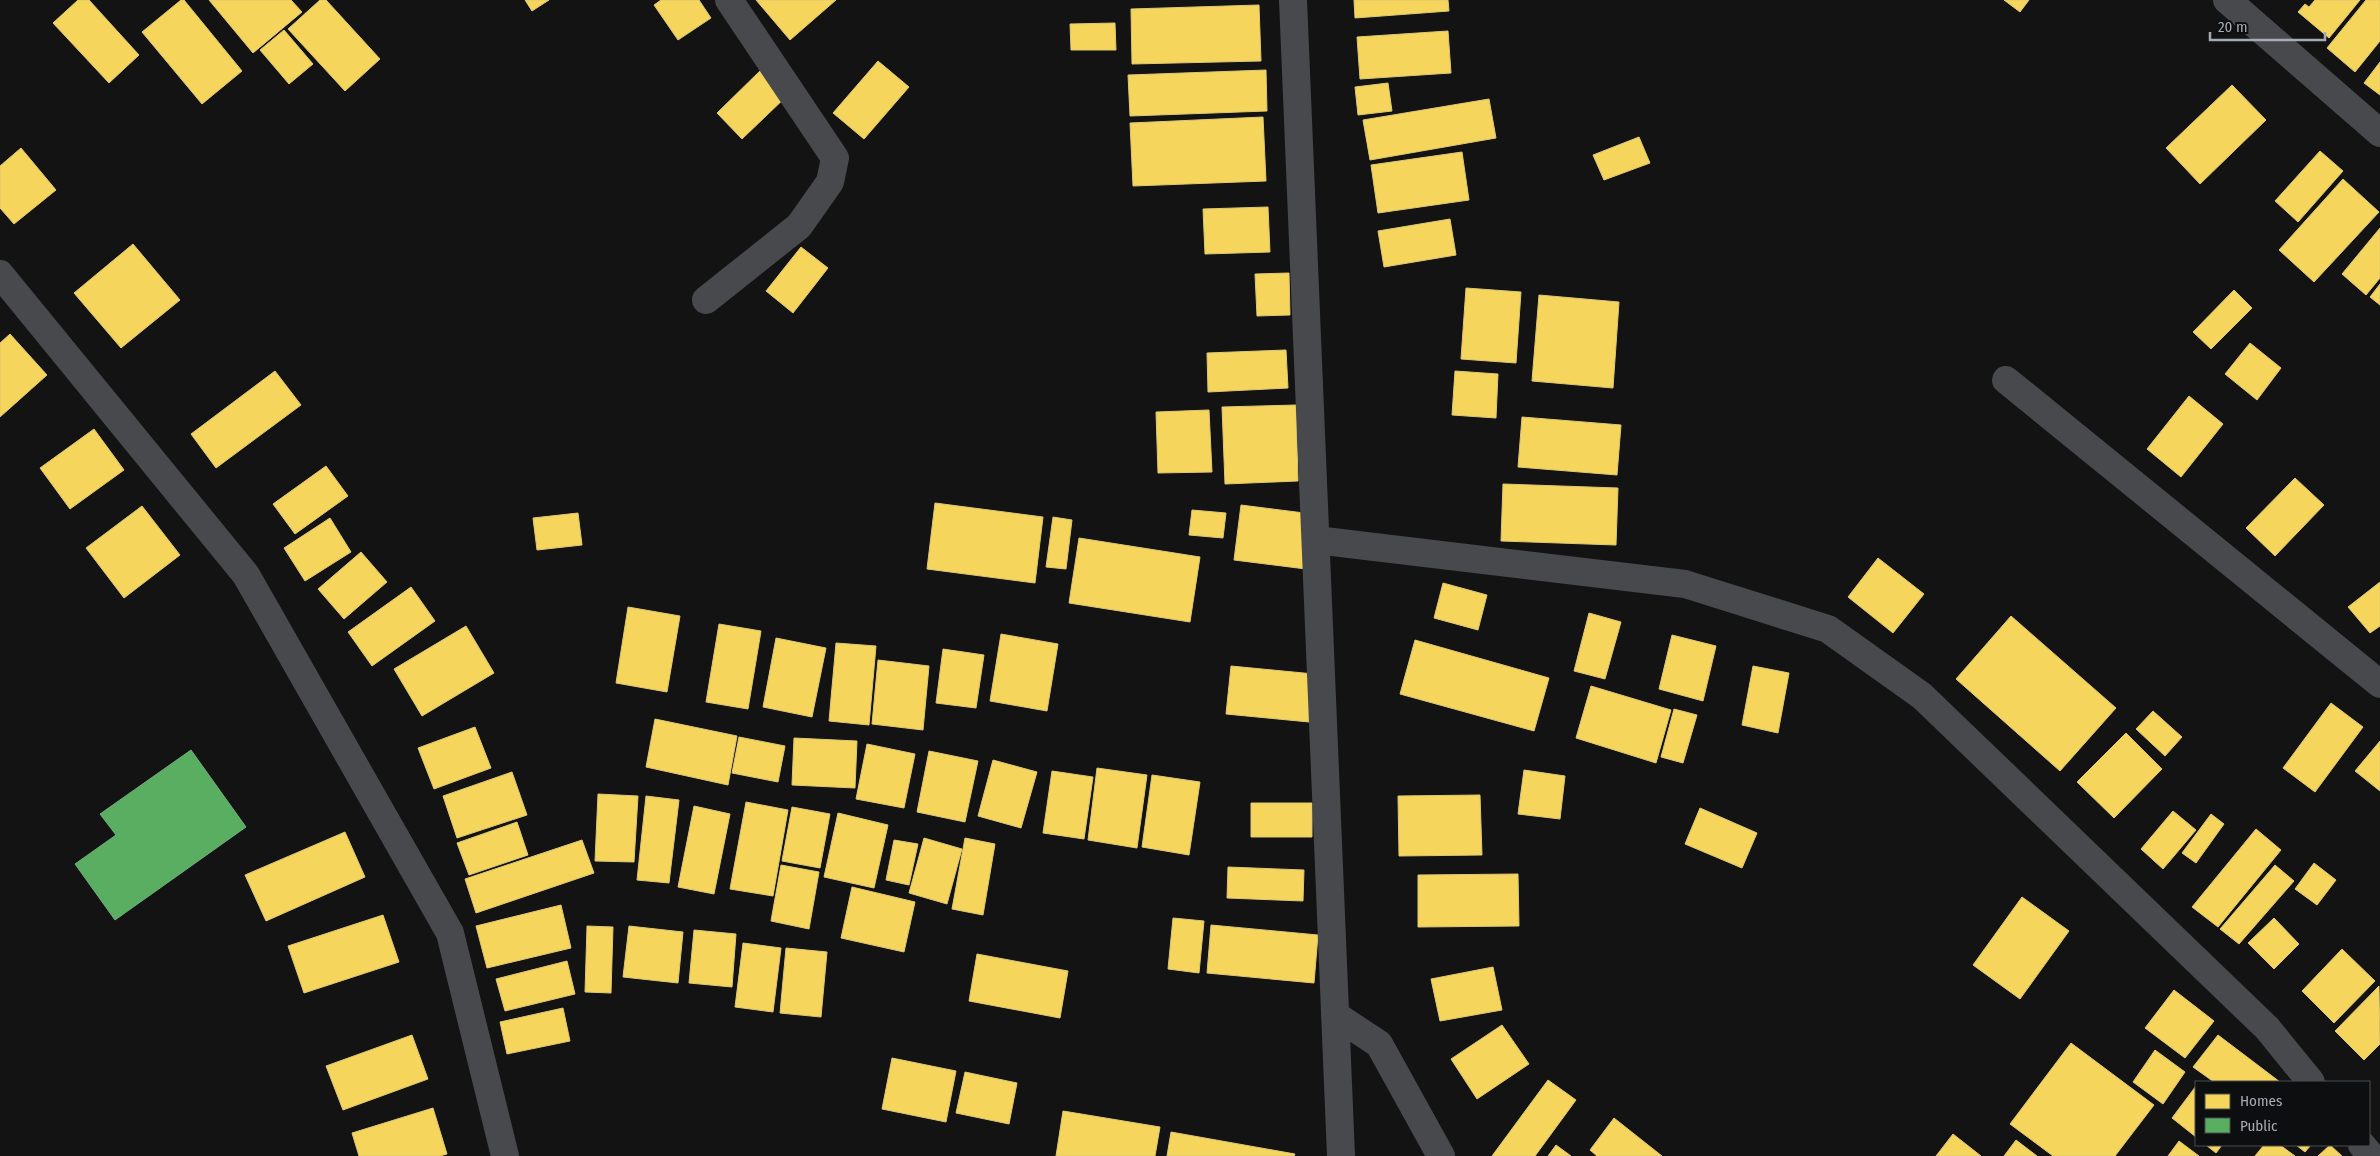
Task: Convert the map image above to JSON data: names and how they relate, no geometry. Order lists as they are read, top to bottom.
{
  "legend": ["Homes", "Public"],
  "scale_bar": "20 m"
}
